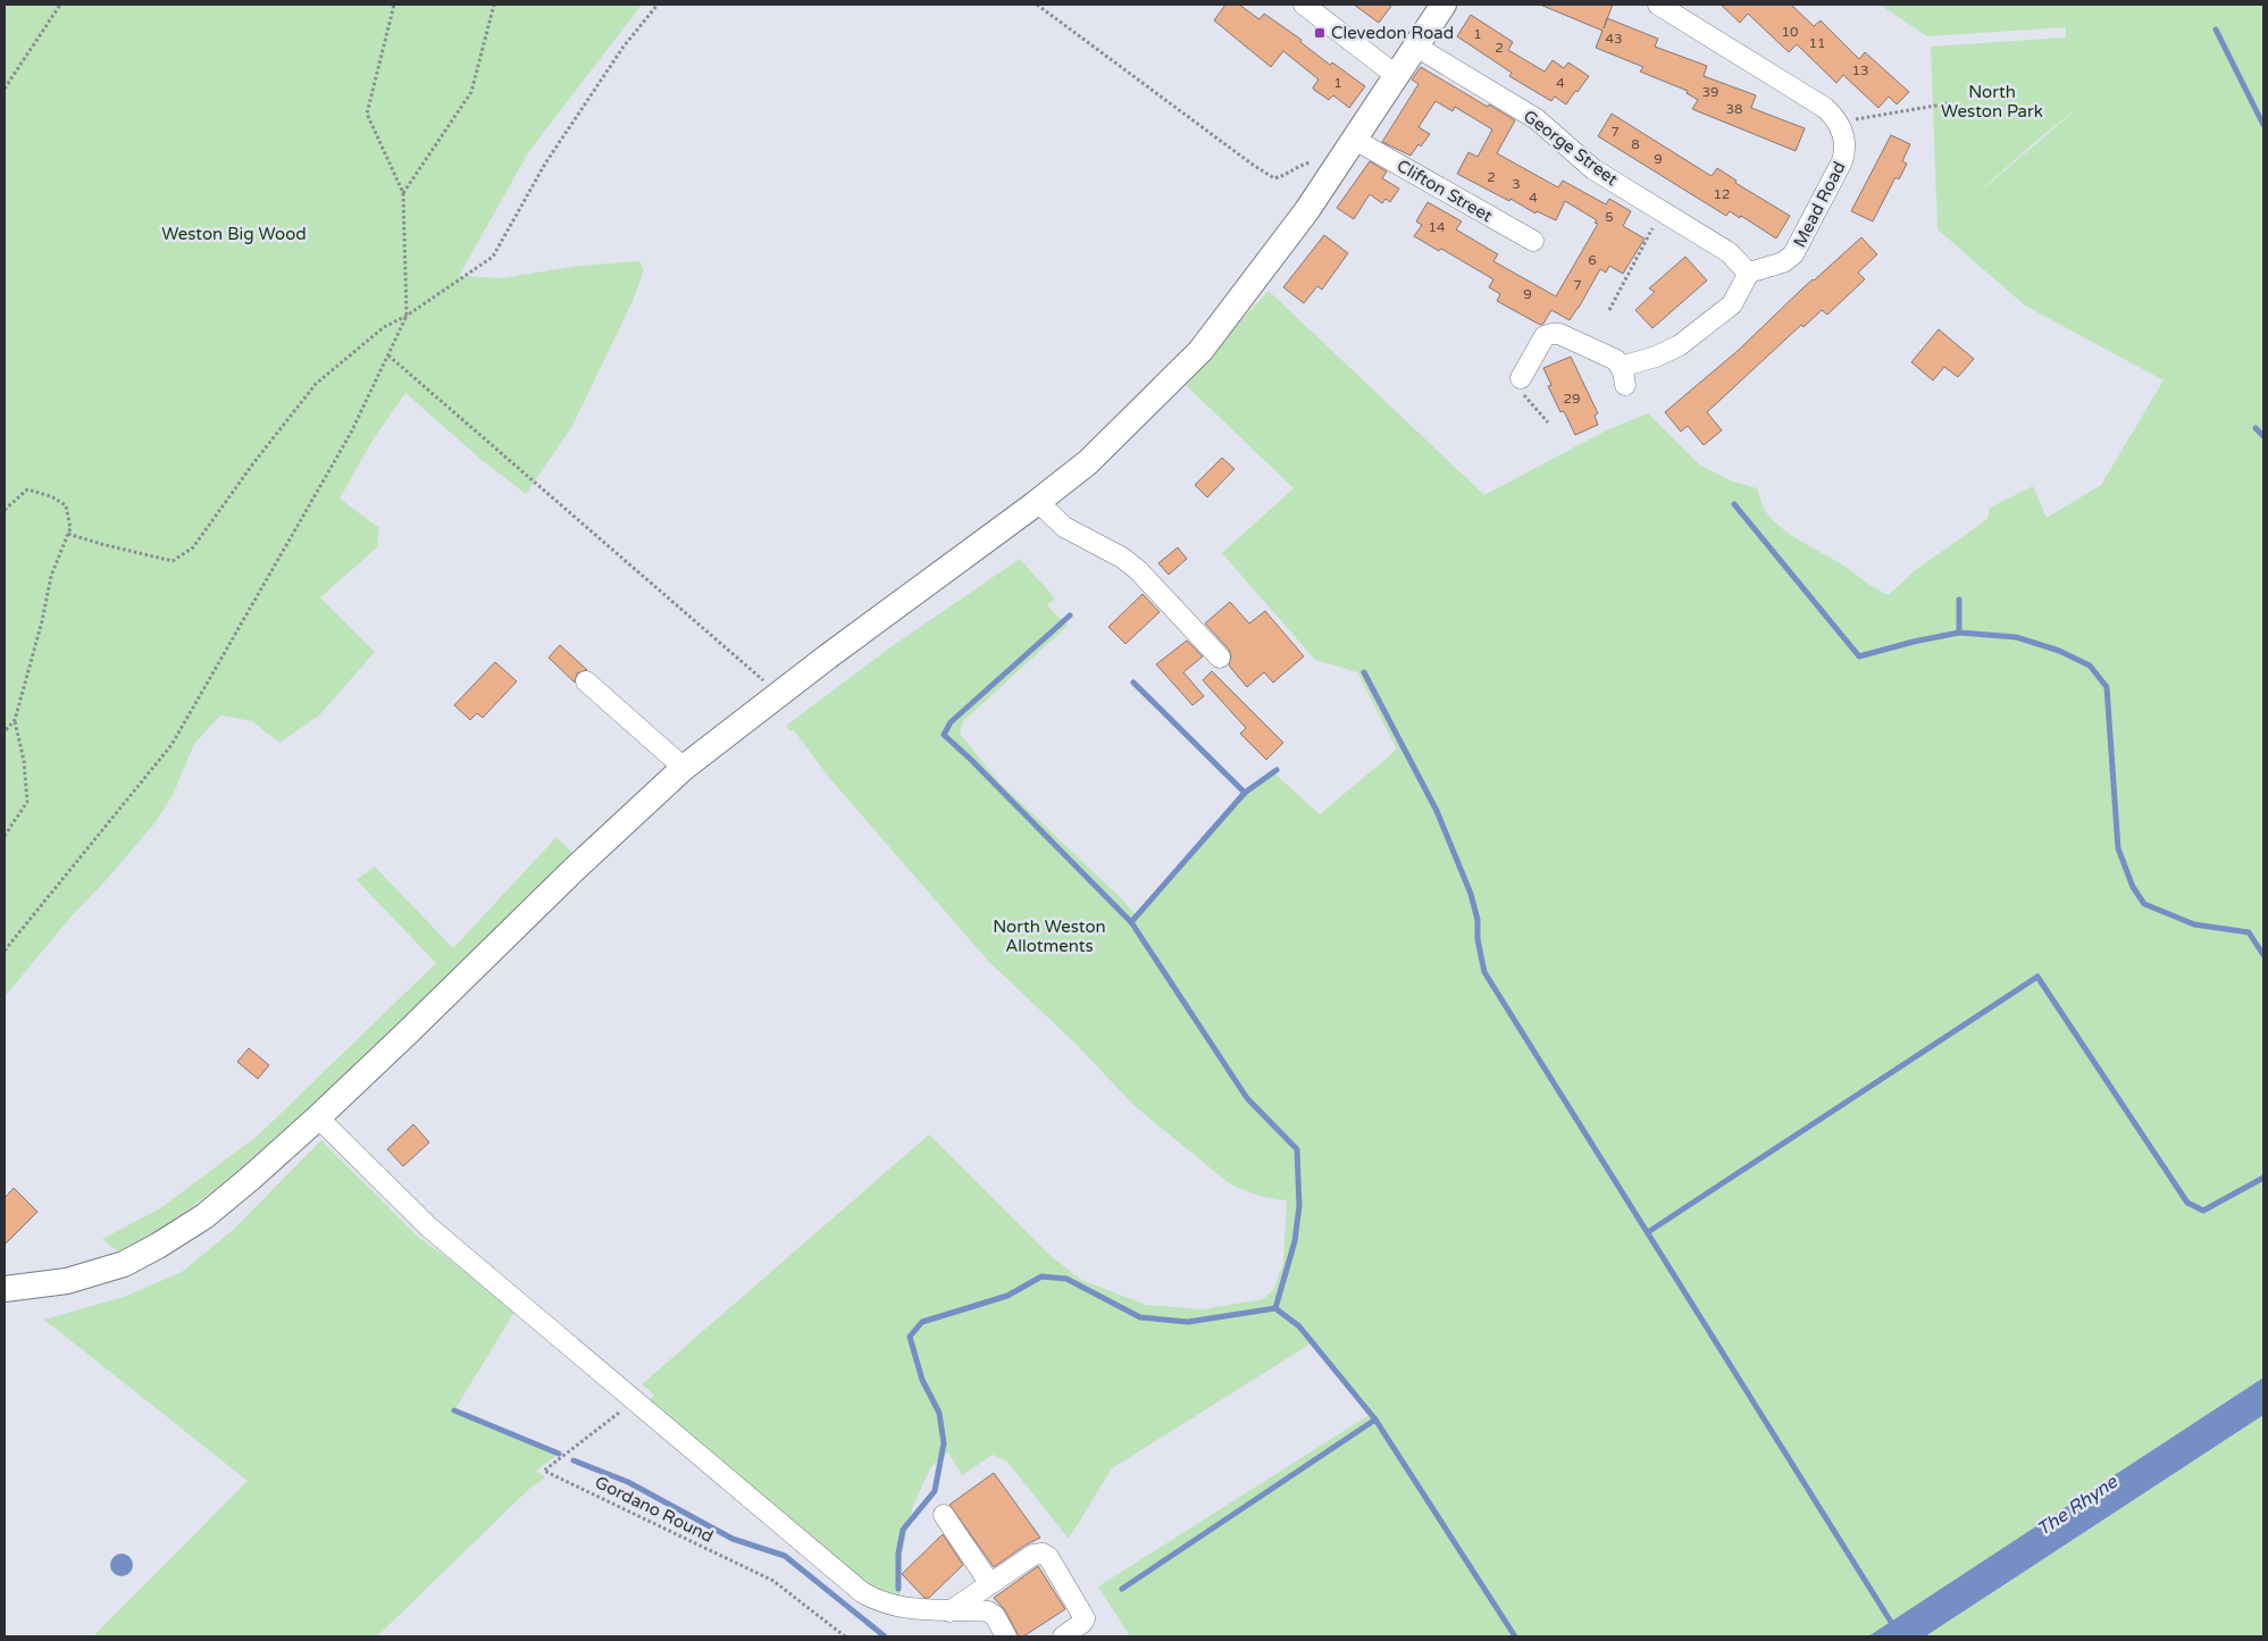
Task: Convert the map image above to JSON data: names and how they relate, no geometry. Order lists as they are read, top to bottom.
{
  "streets": {
    "street": ["George Street", "Clifton Street", "Mead Road"],
    "path": ["Gordano Round"]
  },
  "crossings": [
    ["George Street", "Mead Road"]
  ],
  "water": ["The Rhyne"],
  "parks": ["North Weston Park", "Weston Big Wood", "North Weston Allotments"],
  "places": {
    "transit": ["Clevedon Road"]
  },
  "house_numbers": [
    "10",
    "1",
    "43",
    "11",
    "2",
    "13",
    "1",
    "4",
    "39",
    "38",
    "7",
    "8",
    "9",
    "2",
    "3",
    "12",
    "4",
    "5",
    "14",
    "6",
    "7",
    "9",
    "29"
  ]
}
